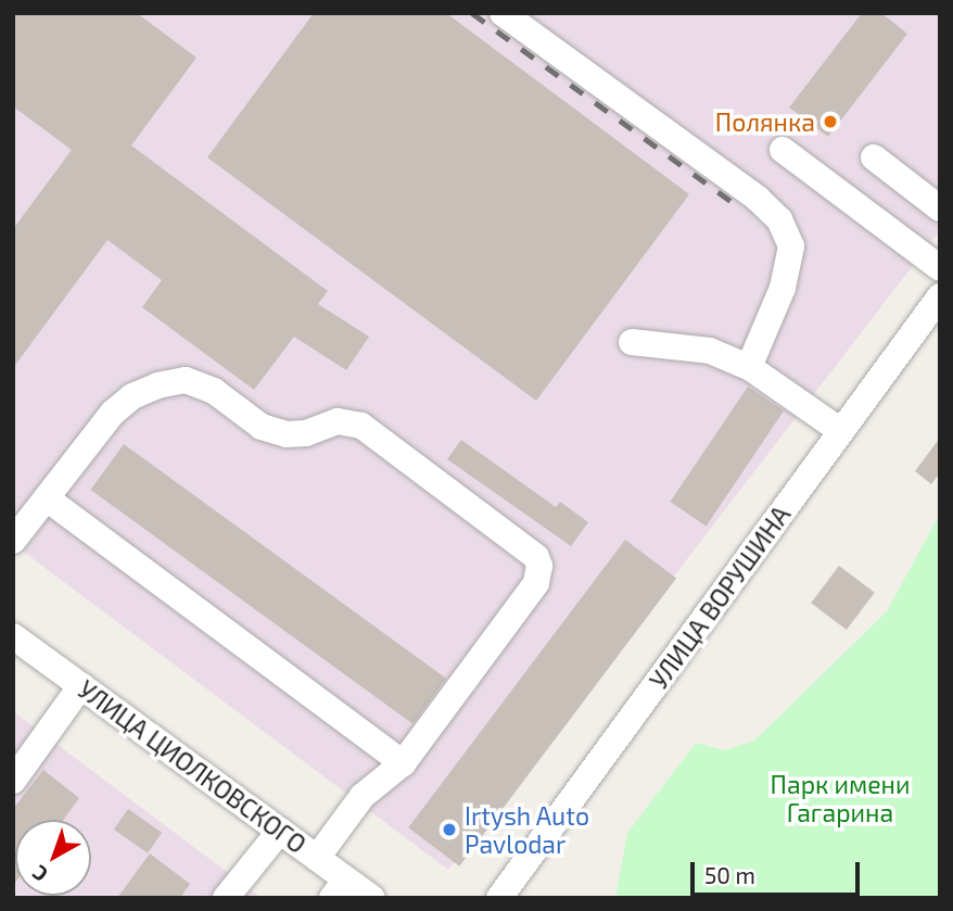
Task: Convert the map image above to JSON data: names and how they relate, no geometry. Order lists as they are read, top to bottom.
{
  "streets": {
    "street": ["УЛИЦА ВОРУШИНА", "УЛИЦА ЦИОЛКОВСКОГО"]
  },
  "parks": ["Парк имени Гагарина"],
  "places": ["Полянка", "Irtysh Auto Pavlodar"],
  "scale_bar": "50 m",
  "north": "bottom left"
}
